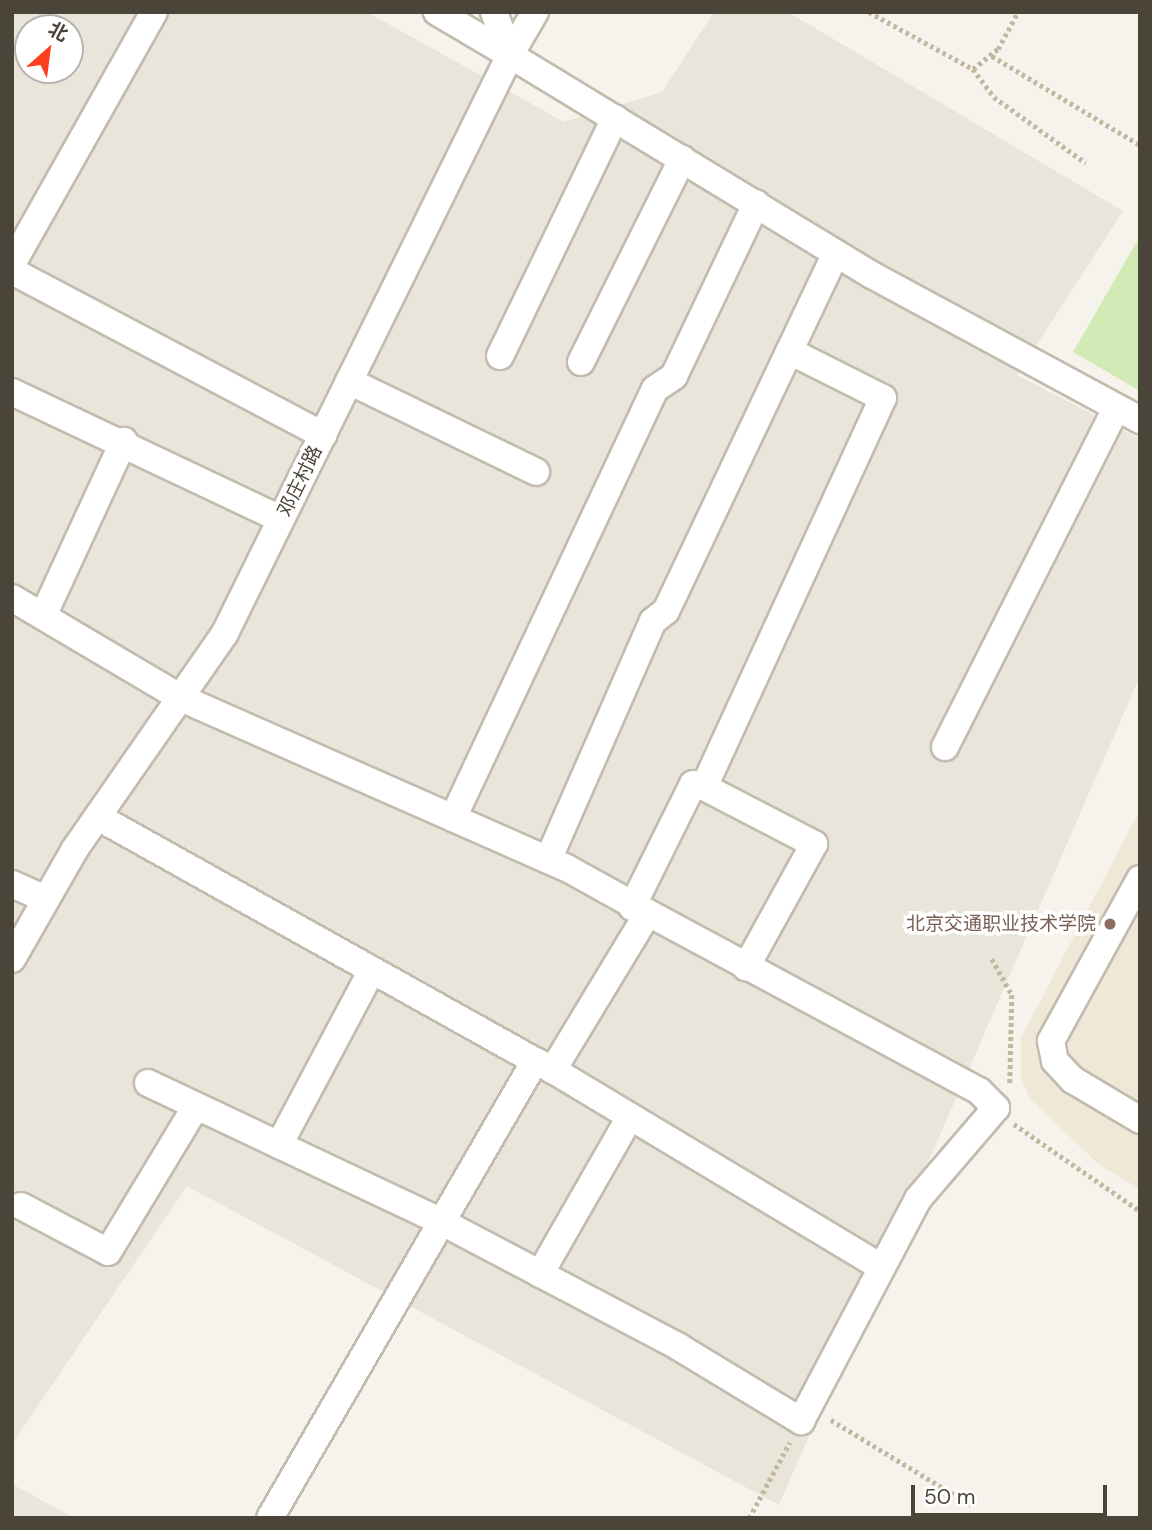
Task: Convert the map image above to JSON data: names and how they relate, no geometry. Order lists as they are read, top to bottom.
{
  "streets": {
    "street": ["邓庄村路"]
  },
  "places": ["北京交通职业技术学院"],
  "scale_bar": "50 m",
  "north": "top right"
}
